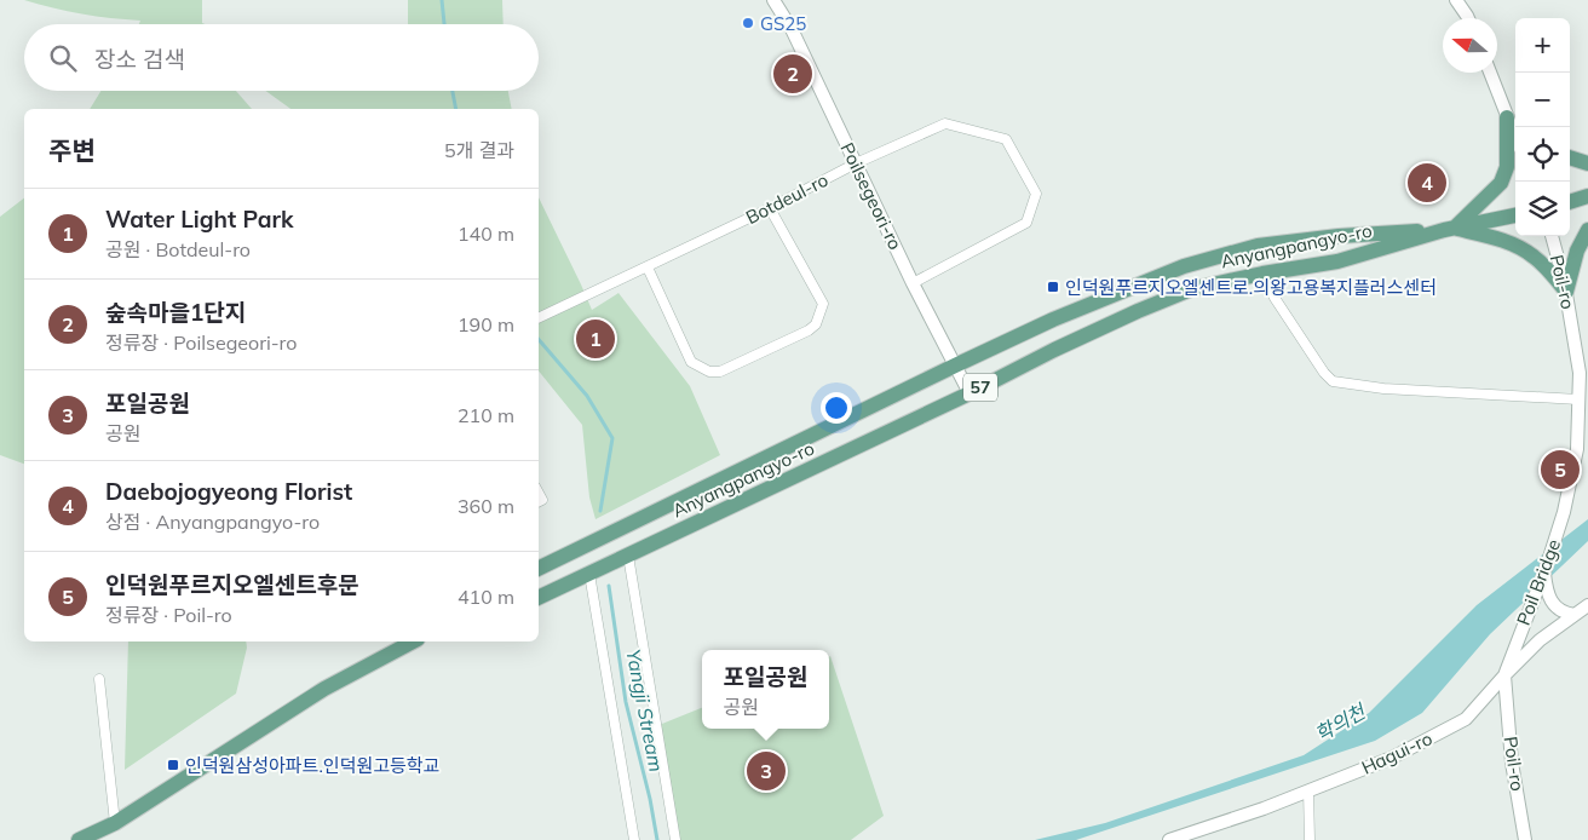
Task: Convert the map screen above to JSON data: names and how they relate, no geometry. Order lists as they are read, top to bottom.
{
  "streets": {
    "main road": ["Anyangpangyo-ro", "57"],
    "street": [
      "Poilsegeori-ro",
      "Botdeul-ro",
      "Poil-ro",
      "Poil Bridge",
      "Hagui-ro"
    ]
  },
  "crossings": [
    ["Poilsegeori-ro", "Botdeul-ro"],
    ["Poilsegeori-ro", "Anyangpangyo-ro"],
    ["Poil-ro", "Poil Bridge"],
    ["Poil-ro", "Hagui-ro"]
  ],
  "water": ["Yangji Stream", "학의천"],
  "places": {
    "other": ["GS25"],
    "transit": ["인덕원푸르지오엘센트로.의왕고용복지플러스센터", "인덕원삼성아파트.인덕원고등학교"]
  },
  "north": "left",
  "page": {
    "map_buttons": ["+", "−"],
    "search": "장소 검색",
    "pins": [
      "2",
      "4",
      "1",
      "5",
      "3"
    ],
    "heading": ["주변", "5개 결과"],
    "list": [
      {
        "mark": "1",
        "name": "Water Light Park",
        "note": "공원 · Botdeul-ro",
        "value": "140 m"
      },
      {
        "mark": "2",
        "name": "숲속마을1단지",
        "note": "정류장 · Poilsegeori-ro",
        "value": "190 m"
      },
      {
        "mark": "3",
        "name": "포일공원",
        "note": "공원",
        "value": "210 m"
      },
      {
        "mark": "4",
        "name": "Daebojogyeong Florist",
        "note": "상점 · Anyangpangyo-ro",
        "value": "360 m"
      },
      {
        "mark": "5",
        "name": "인덕원푸르지오엘센트후문",
        "note": "정류장 · Poil-ro",
        "value": "410 m"
      }
    ],
    "popup": ["포일공원", "공원"]
  }
}
